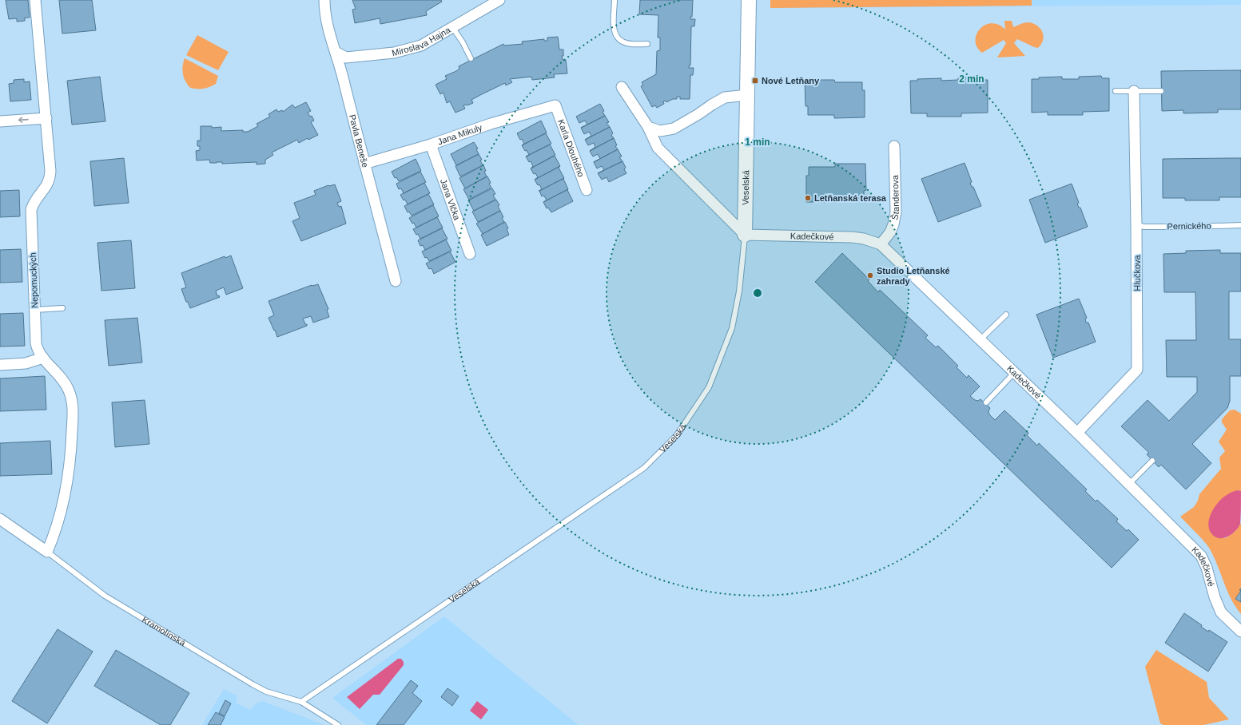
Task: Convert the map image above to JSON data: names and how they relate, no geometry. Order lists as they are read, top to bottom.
{
  "streets": {
    "street": [
      "Miroslava Hajna",
      "Jana Mikuly",
      "Pavla Beneše",
      "Karla Dlouhého",
      "Veselská",
      "Štanderova",
      "Jana Vlčka",
      "Kadečkové",
      "Hlučkova",
      "Nepomuckých",
      "Kramolínská"
    ],
    "lane": ["Pernického"]
  },
  "crossings": [
    ["Miroslava Hajna", "Pavla Beneše"],
    ["Jana Mikuly", "Pavla Beneše"],
    ["Jana Mikuly", "Karla Dlouhého"],
    ["Jana Mikuly", "Jana Vlčka"],
    ["Veselská", "Kadečkové"],
    ["Veselská", "Kramolínská"],
    ["Štanderova", "Kadečkové"],
    ["Pernického", "Hlučkova"],
    ["Kadečkové", "Hlučkova"],
    ["Nepomuckých", "Kramolínská"]
  ],
  "places": {
    "transit": ["Nové Letňany"],
    "other": ["Letňanská terasa", "Studio Letňanské zahrady"]
  },
  "rings": ["2 min", "1 min"]
}
